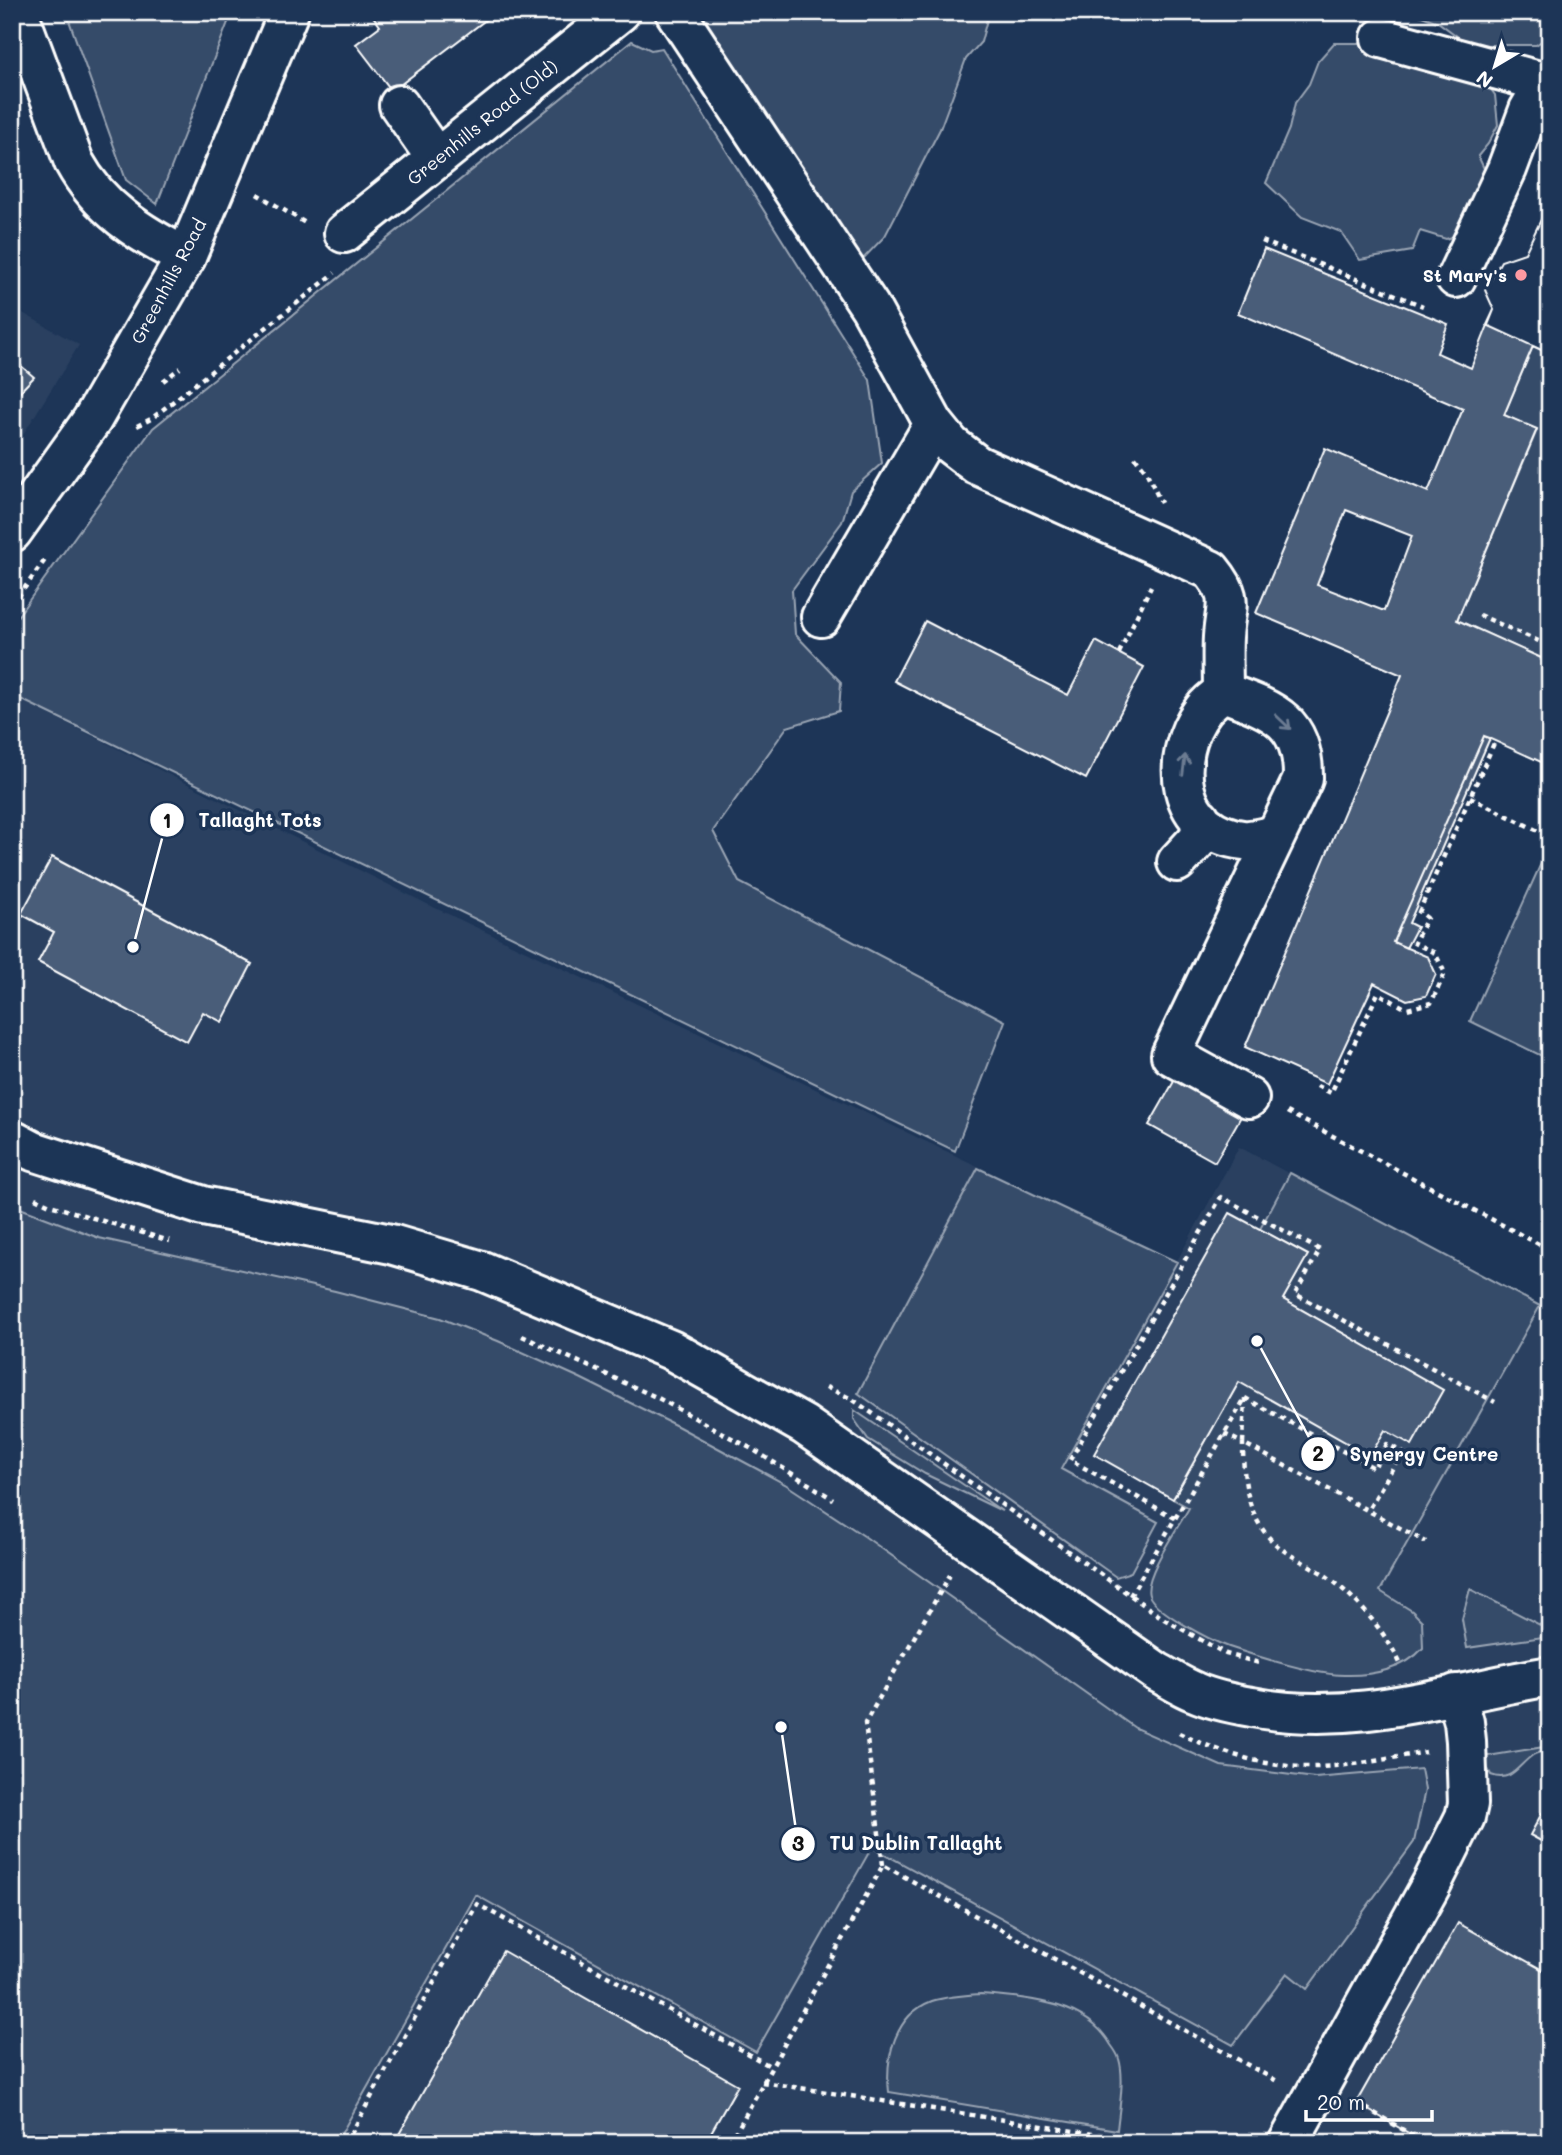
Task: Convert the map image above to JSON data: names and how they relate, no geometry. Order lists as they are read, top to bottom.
{
  "streets": {
    "street": ["Greenhills Road (Old)", "Greenhills Road"]
  },
  "places": [
    "St Mary's",
    "Tallaght Tots",
    "Synergy Centre",
    "TU Dublin Tallaght"
  ],
  "scale_bar": "20 m",
  "north": "bottom left"
}
